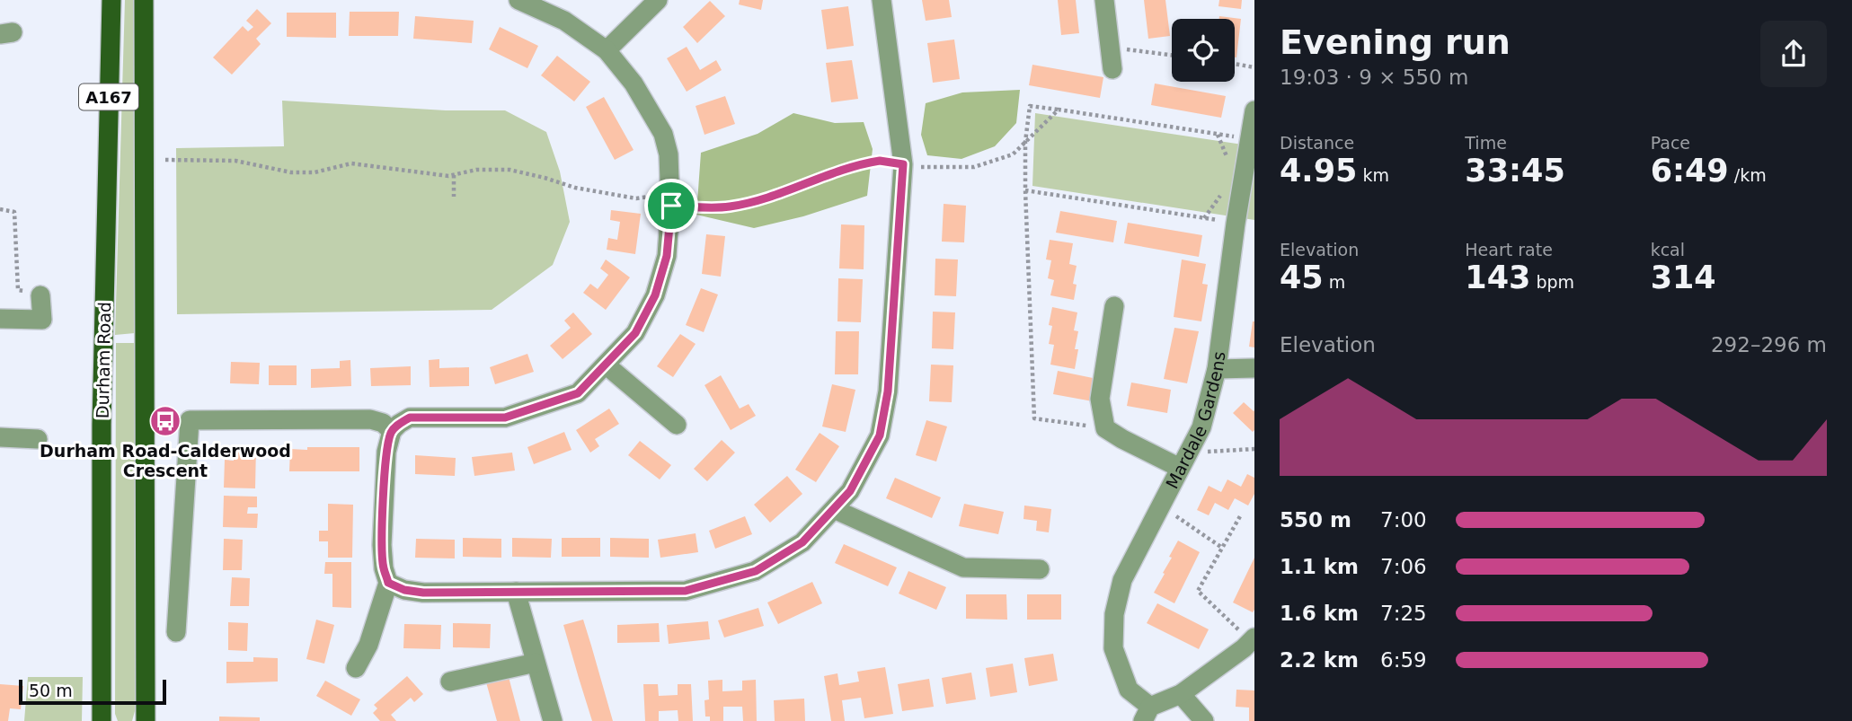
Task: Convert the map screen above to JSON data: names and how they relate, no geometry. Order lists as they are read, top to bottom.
{
  "streets": {
    "main road": ["A167", "Durham Road"],
    "street": ["Mardale Gardens"]
  },
  "places": {
    "bus stop": ["Durham Road-Calderwood Crescent"]
  },
  "scale_bar": "50 m",
  "page": {
    "heading": ["Evening run", "19:03 · 9 × 550 m"],
    "stats": [
      ["Distance", "4.95 km"],
      ["Time", "33:45"],
      ["Pace", "6:49 /km"],
      ["Elevation", "45 m"],
      ["Heart rate", "143 bpm"],
      ["kcal", "314"]
    ],
    "chart": ["Elevation", "292–296 m"],
    "list": [
      {
        "name": "550 m",
        "note": "7:00"
      },
      {
        "name": "1.1 km",
        "note": "7:06"
      },
      {
        "name": "1.6 km",
        "note": "7:25"
      },
      {
        "name": "2.2 km",
        "note": "6:59"
      }
    ],
    "scale": "50 m"
  }
}
